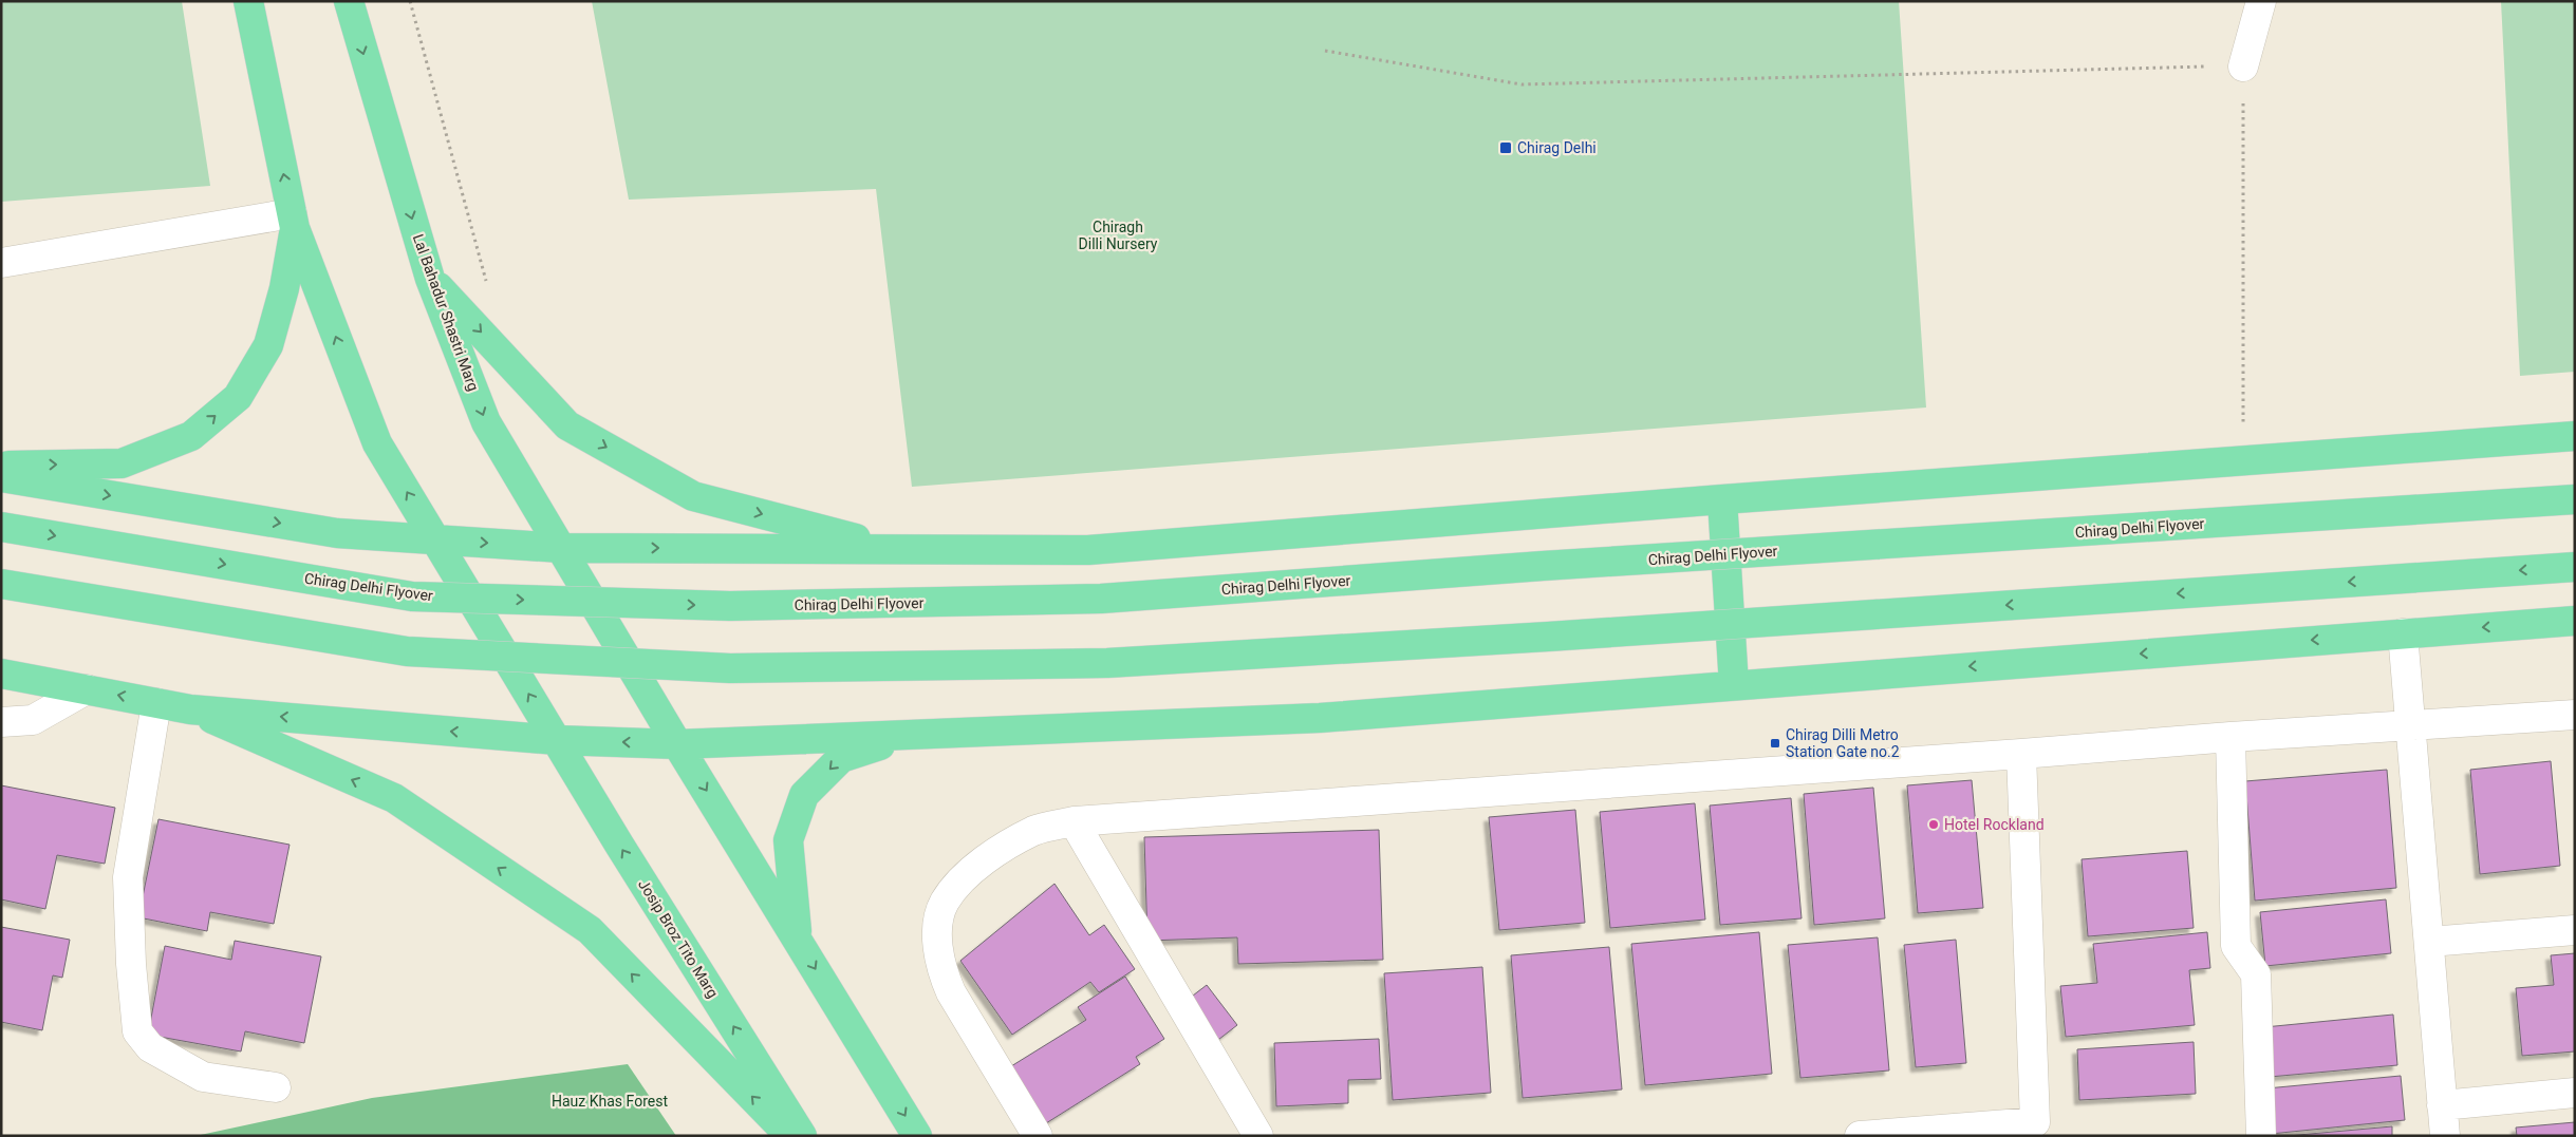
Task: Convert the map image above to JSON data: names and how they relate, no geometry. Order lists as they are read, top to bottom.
{
  "streets": {
    "main road": ["Lal Bahadur Shastri Marg", "Chirag Delhi Flyover", "Josip Broz Tito Marg"]
  },
  "parks": ["Chiragh Dilli Nursery", "Hauz Khas Forest"],
  "places": {
    "transit": ["Chirag Delhi", "Chirag Dilli Metro Station Gate no.2"],
    "other": ["Hotel Rockland"]
  }
}
